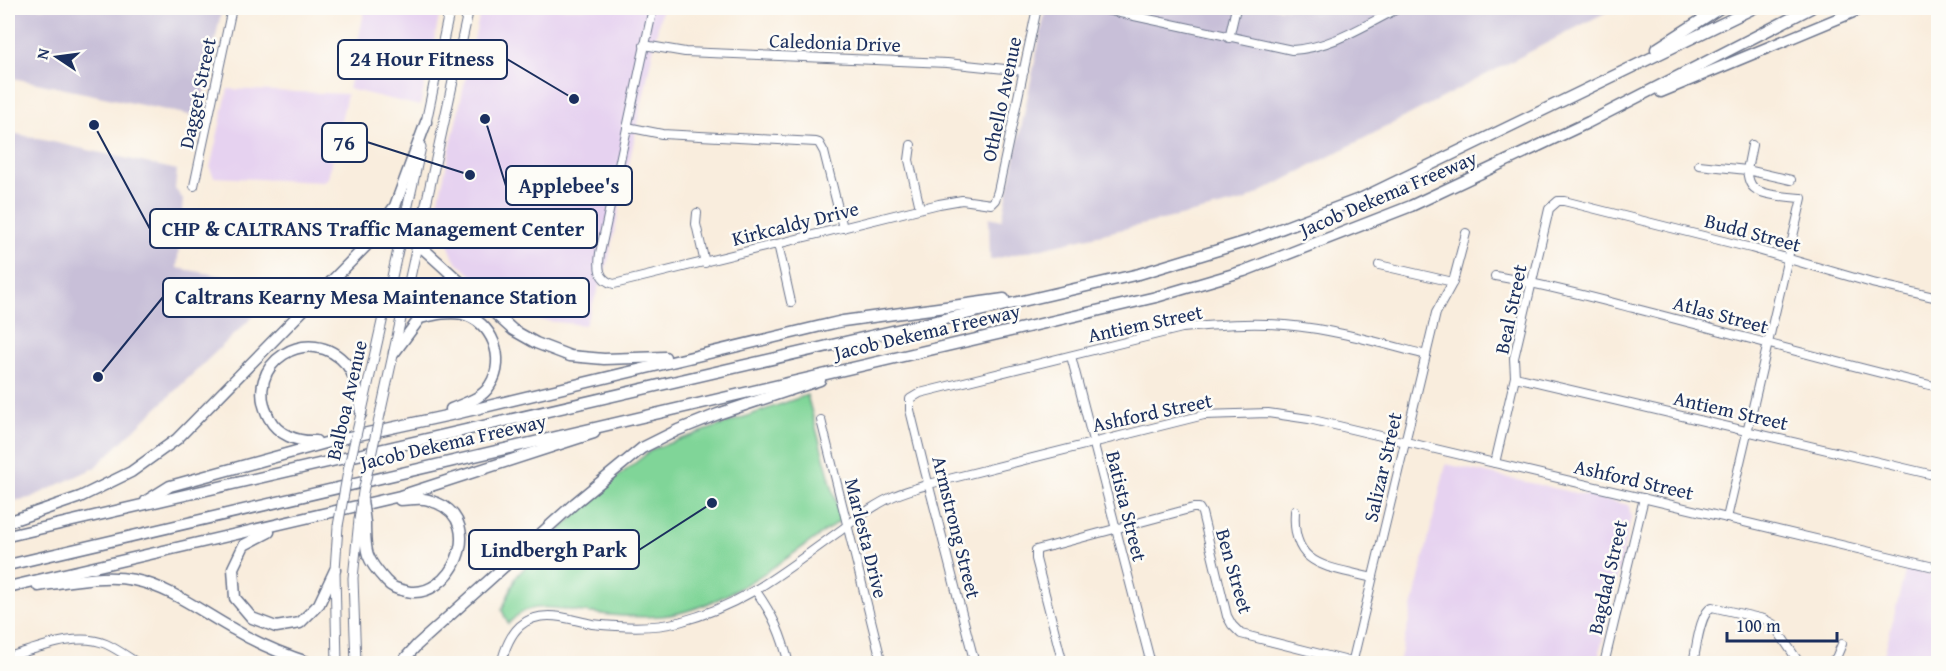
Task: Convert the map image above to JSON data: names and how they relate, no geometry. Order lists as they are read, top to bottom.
{
  "streets": {
    "highway": ["Jacob Dekema Freeway"],
    "main road": ["Balboa Avenue"],
    "street": [
      "Caledonia Drive",
      "Dagget Street",
      "Othello Avenue",
      "Kirkcaldy Drive",
      "Budd Street",
      "Beal Street",
      "Atlas Street",
      "Antiem Street",
      "Ashford Street",
      "Salizar Street",
      "Batista Street",
      "Armstrong Street",
      "Marlesta Drive",
      "Ben Street",
      "Bagdad Street"
    ]
  },
  "crossings": [
    ["Caledonia Drive", "Othello Avenue"],
    ["Othello Avenue", "Kirkcaldy Drive"],
    ["Budd Street", "Beal Street"],
    ["Beal Street", "Atlas Street"],
    ["Beal Street", "Antiem Street"],
    ["Beal Street", "Ashford Street"],
    ["Antiem Street", "Salizar Street"],
    ["Antiem Street", "Batista Street"],
    ["Antiem Street", "Armstrong Street"],
    ["Ashford Street", "Salizar Street"],
    ["Ashford Street", "Batista Street"],
    ["Ashford Street", "Armstrong Street"],
    ["Ashford Street", "Marlesta Drive"],
    ["Ashford Street", "Bagdad Street"],
    ["Salizar Street", "Ben Street"],
    ["Batista Street", "Ben Street"]
  ],
  "places": [
    "24 Hour Fitness",
    "Applebee's",
    "CHP & CALTRANS Traffic Management Center",
    "76",
    "Caltrans Kearny Mesa Maintenance Station",
    "Lindbergh Park"
  ],
  "scale_bar": "100 m",
  "north": "left"
}
